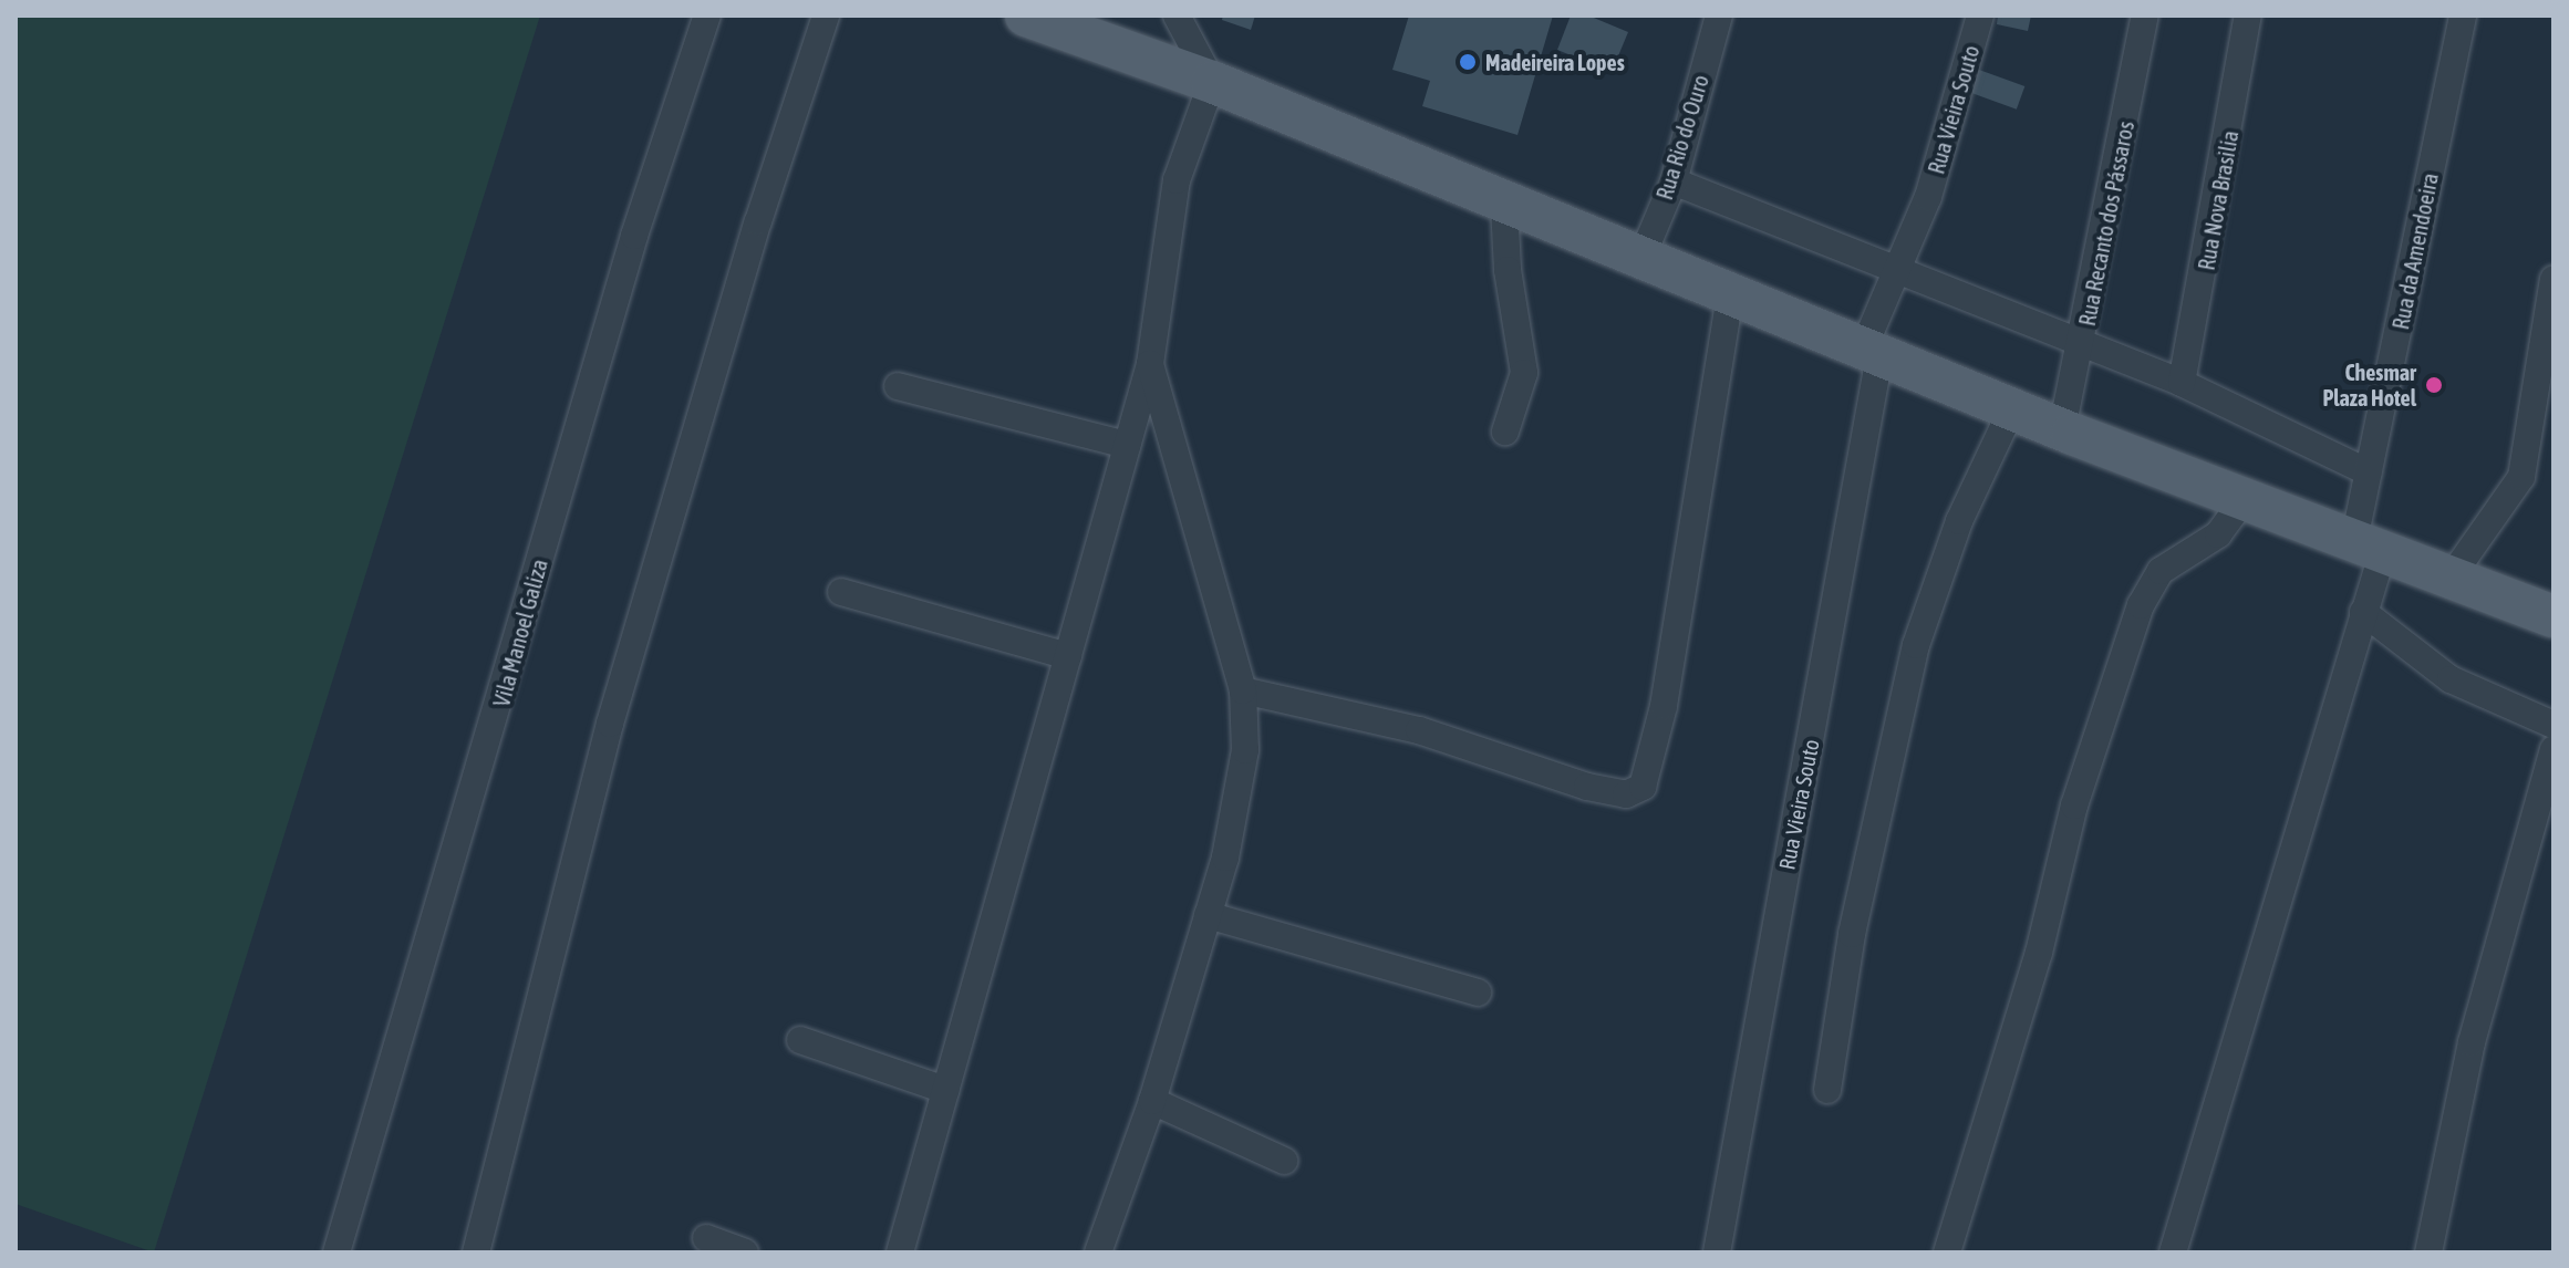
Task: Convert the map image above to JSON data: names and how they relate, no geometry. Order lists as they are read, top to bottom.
{
  "streets": {
    "street": [
      "Rua Vieira Souto",
      "Rua Rio do Ouro",
      "Rua Nova Brasilia",
      "Rua Recanto dos Pássaros",
      "Rua da Amendoeira",
      "Vila Manoel Galiza"
    ]
  },
  "places": ["Madeireira Lopes", "Chesmar Plaza Hotel"]
}
